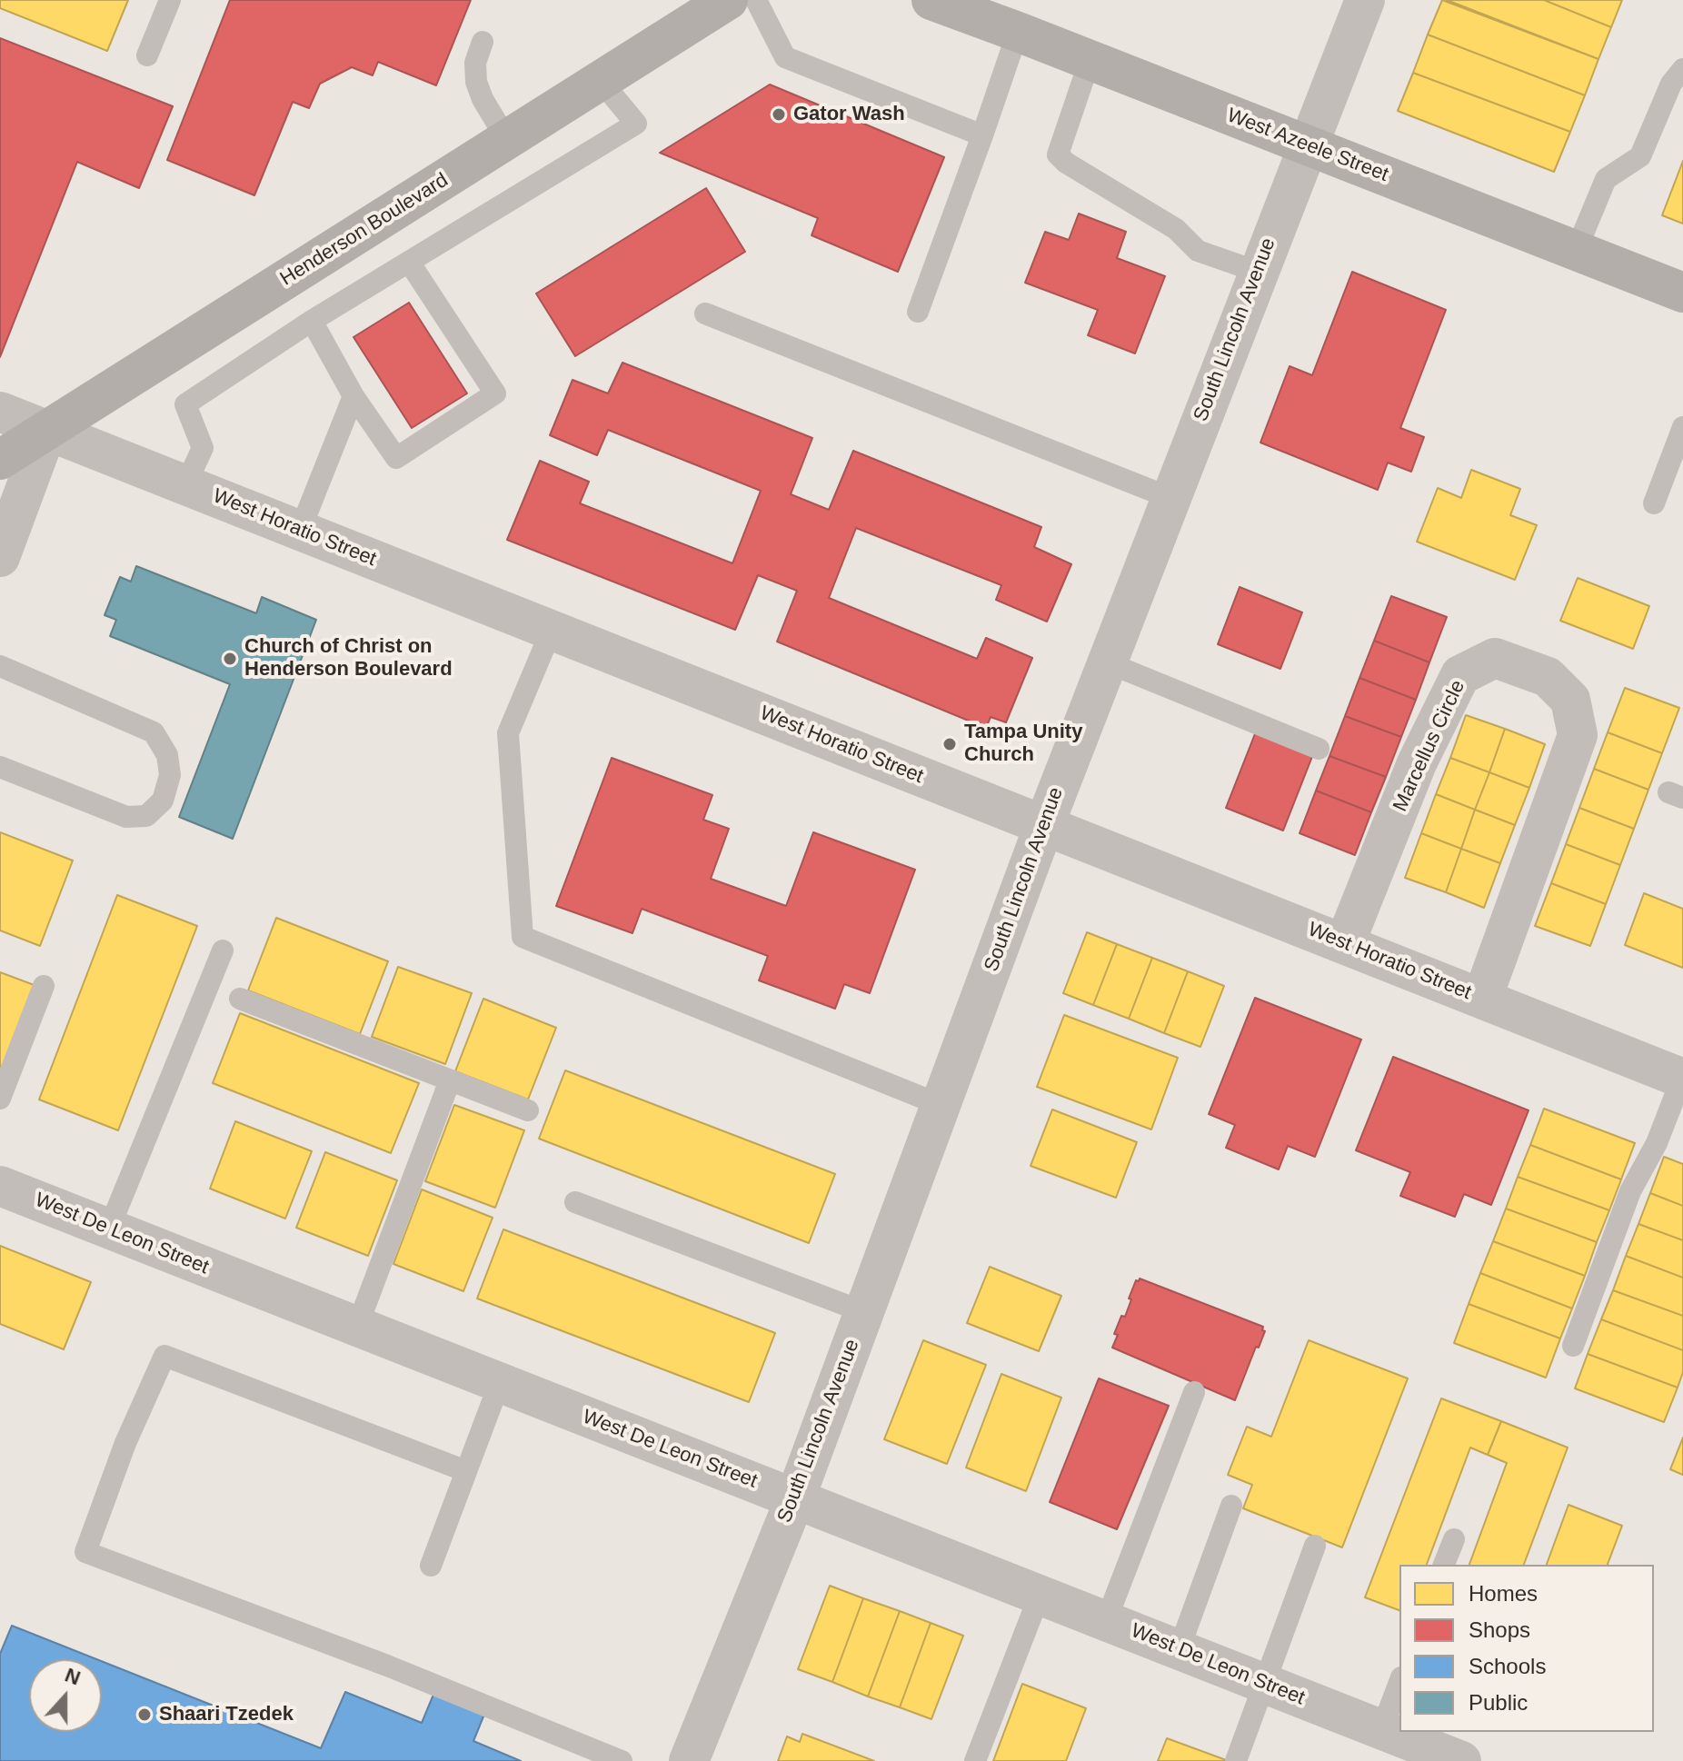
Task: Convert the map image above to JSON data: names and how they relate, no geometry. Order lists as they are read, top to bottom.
{
  "streets": {
    "main road": ["West Azeele Street", "Henderson Boulevard"],
    "street": [
      "South Lincoln Avenue",
      "West Horatio Street",
      "Marcellus Circle",
      "West De Leon Street"
    ]
  },
  "crossings": [
    ["West Azeele Street", "South Lincoln Avenue"],
    ["Henderson Boulevard", "West Horatio Street"],
    ["South Lincoln Avenue", "West Horatio Street"],
    ["South Lincoln Avenue", "West De Leon Street"],
    ["West Horatio Street", "Marcellus Circle"]
  ],
  "places": [
    "Gator Wash",
    "Church of Christ on Henderson Boulevard",
    "Tampa Unity Church",
    "Shaari Tzedek"
  ],
  "legend": [
    "Homes",
    "Shops",
    "Schools",
    "Public"
  ],
  "north": "top"
}
